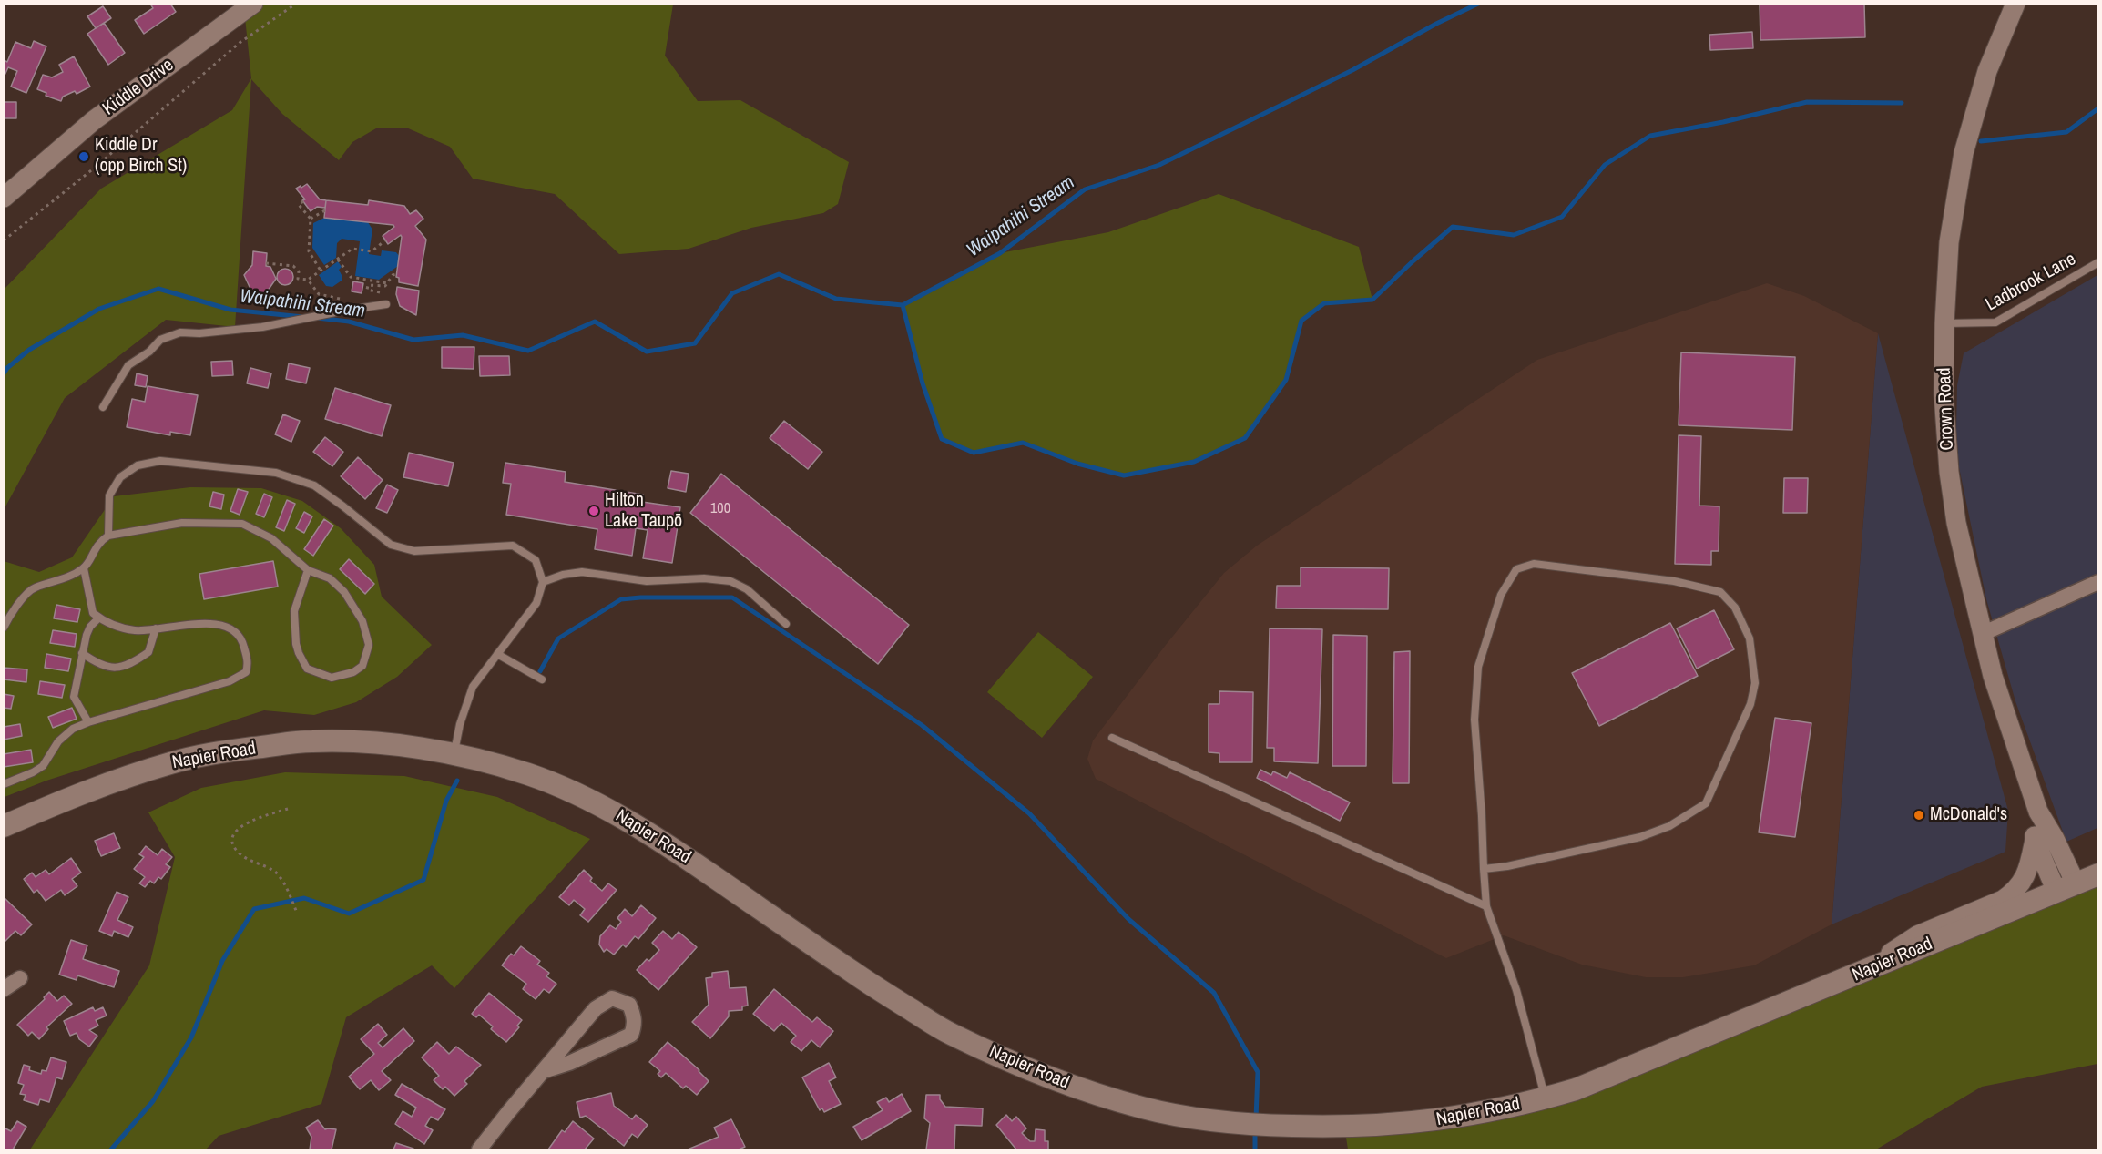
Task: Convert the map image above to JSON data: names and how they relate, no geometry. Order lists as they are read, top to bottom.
{
  "streets": {
    "main road": ["Napier Road"],
    "street": ["Kiddle Drive", "Crown Road"],
    "lane": ["Ladbrook Lane"]
  },
  "crossings": [
    ["Ladbrook Lane", "Crown Road"],
    ["Crown Road", "Napier Road"]
  ],
  "water": ["Waipahihi Stream"],
  "places": ["Kiddle Dr (opp Birch St)", "Hilton Lake Taupō", "McDonald's"],
  "house_numbers": ["100"]
}
